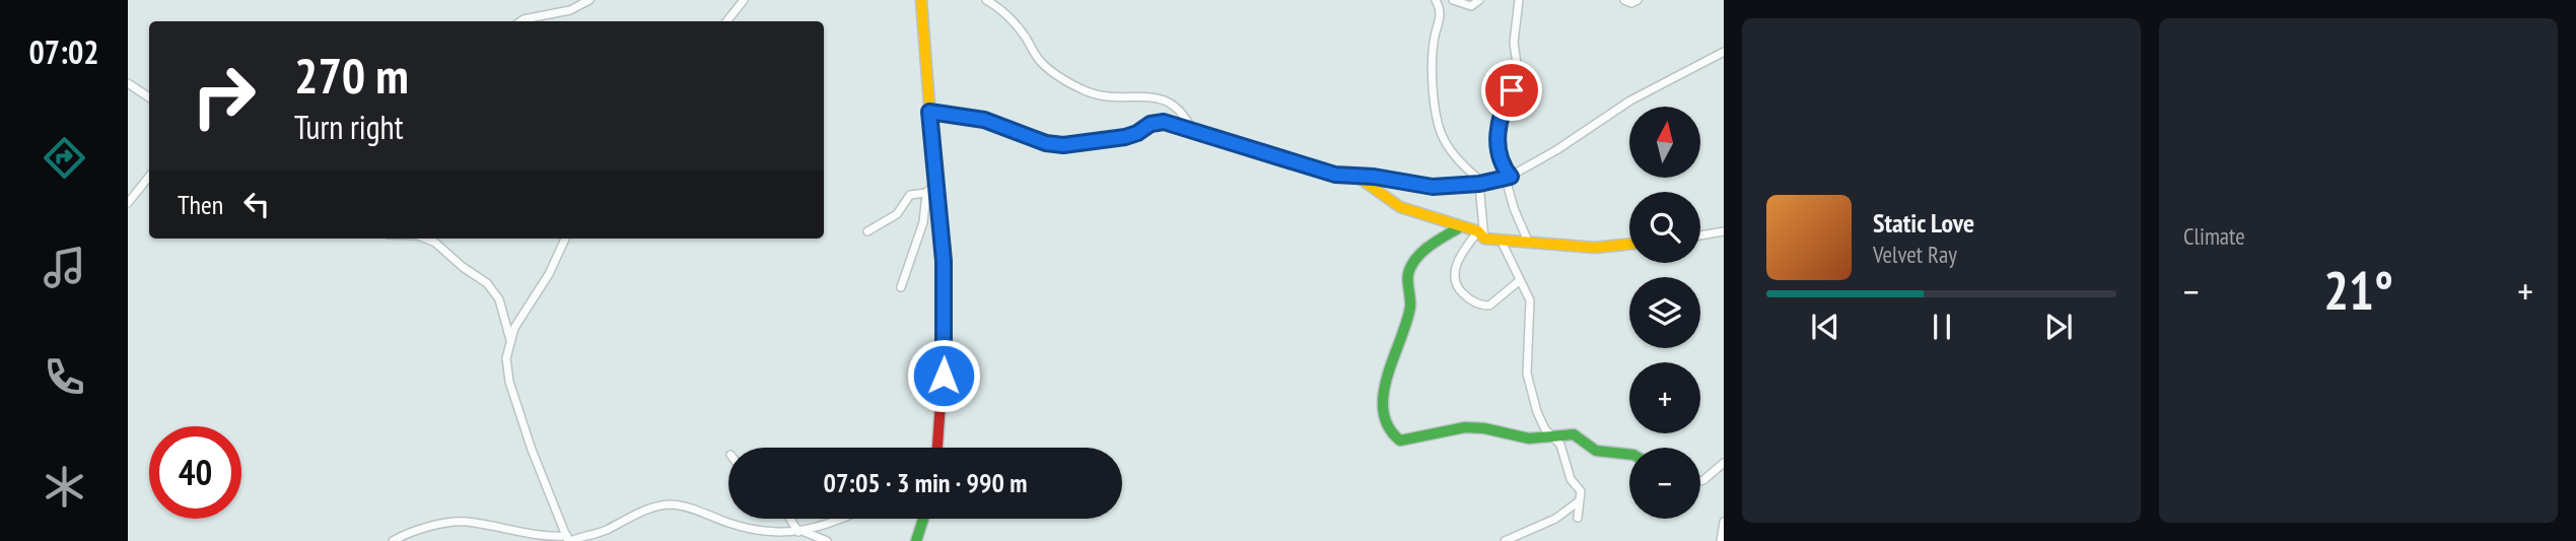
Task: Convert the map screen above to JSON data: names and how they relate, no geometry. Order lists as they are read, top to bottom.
{
  "north": "top",
  "page": {
    "tabs": "07:02",
    "tile": "Climate",
    "turn": ["270 m", "Turn right"],
    "map_buttons": ["+", "−"],
    "then": "Then",
    "song": ["Static Love", "Velvet Ray"],
    "heat": ["−", "21°", "+"],
    "limit": "40",
    "trip": "07:05 · 3 min · 990 m"
  }
}
